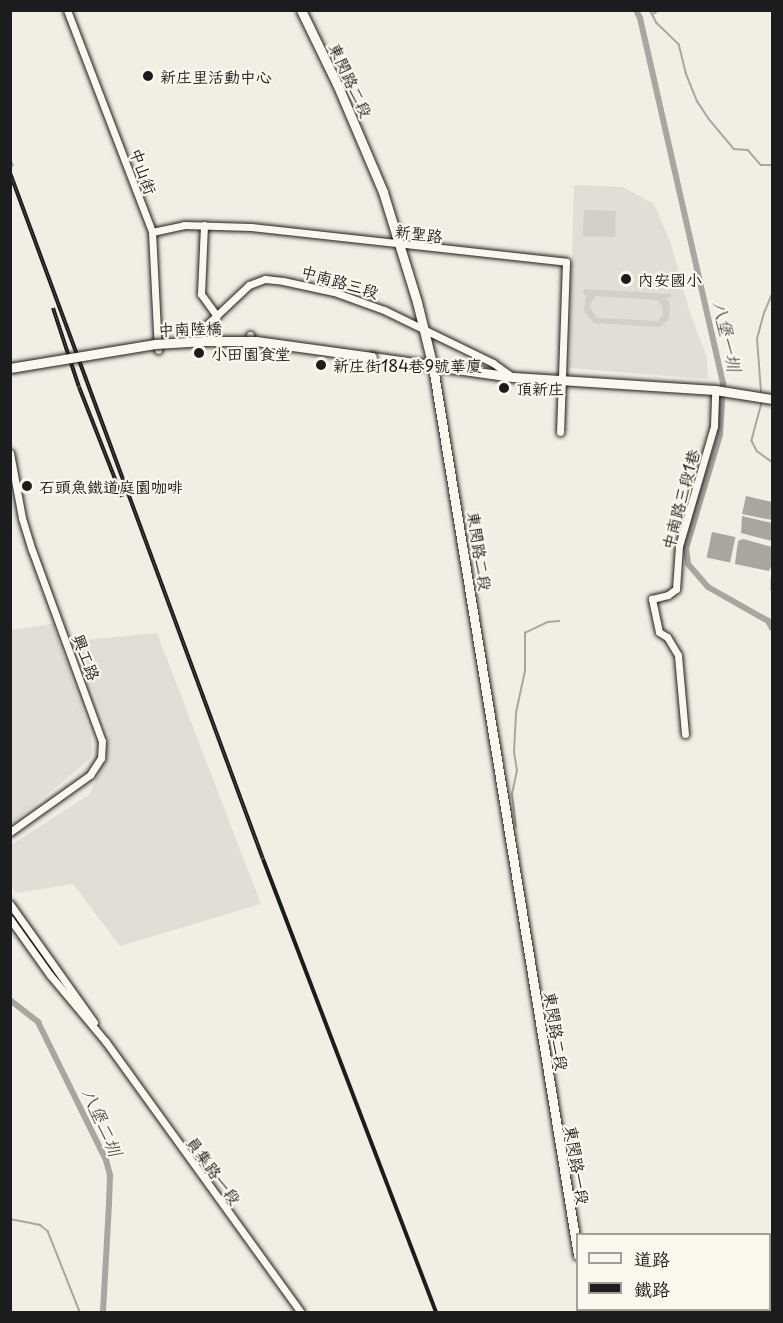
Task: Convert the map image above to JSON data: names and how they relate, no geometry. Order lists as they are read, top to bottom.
{
  "streets": {
    "main road": [
      "東閔路二段",
      "中南路三段",
      "中南陸橋",
      "東閔路一段"
    ],
    "street": [
      "中山街",
      "新聖路",
      "中南路三段1巷",
      "興工路",
      "員集路一段"
    ]
  },
  "crossings": [
    ["東閔路二段", "新聖路"],
    ["東閔路二段", "中南路三段"],
    ["東閔路二段", "東閔路一段"],
    ["中山街", "新聖路"],
    ["新聖路", "中南路三段"],
    ["中南路三段", "中南陸橋"],
    ["中南路三段", "中南路三段1巷"]
  ],
  "water": ["八堡一圳", "八堡二圳"],
  "places": [
    "新庄里活動中心",
    "內安國小",
    "小田園食堂",
    "新庄街184巷9號華廈",
    "頂新庄",
    "石頭魚鐵道庭園咖啡"
  ],
  "legend": ["道路", "鐵路"]
}
